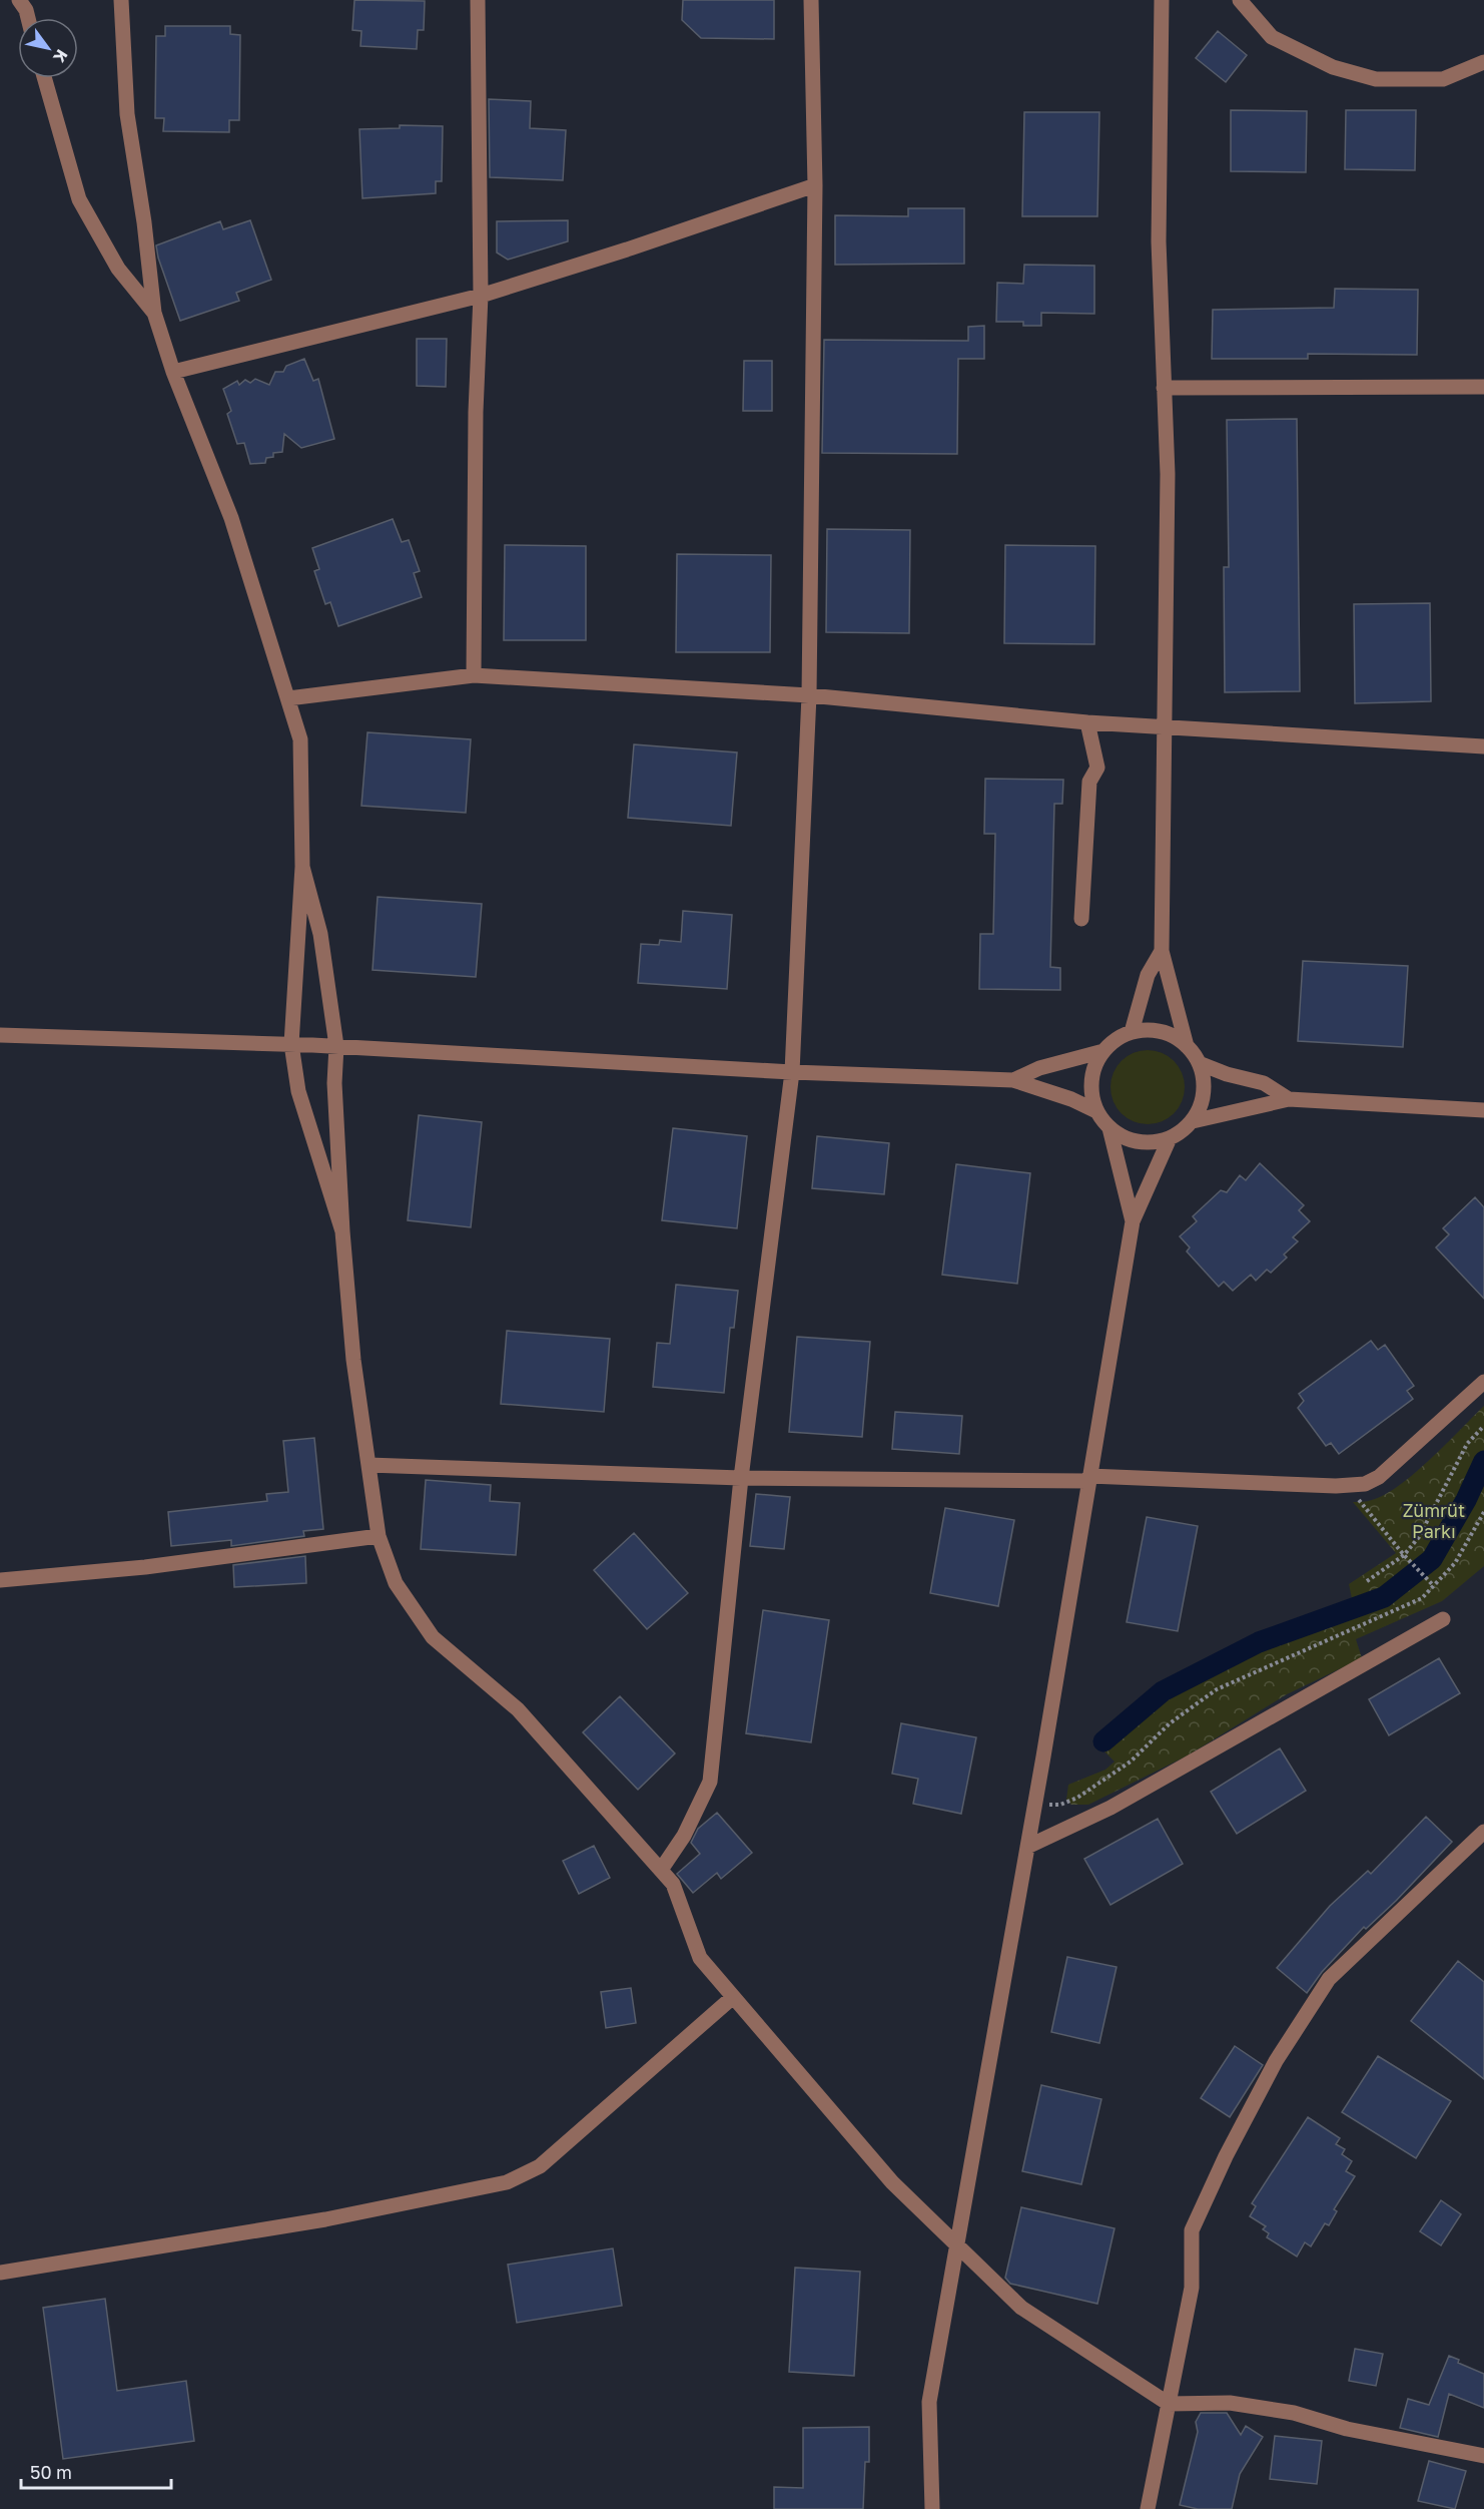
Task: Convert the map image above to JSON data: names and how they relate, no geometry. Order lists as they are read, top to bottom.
{
  "parks": ["Zümrüt Parkı"],
  "scale_bar": "50 m",
  "north": "bottom right"
}
